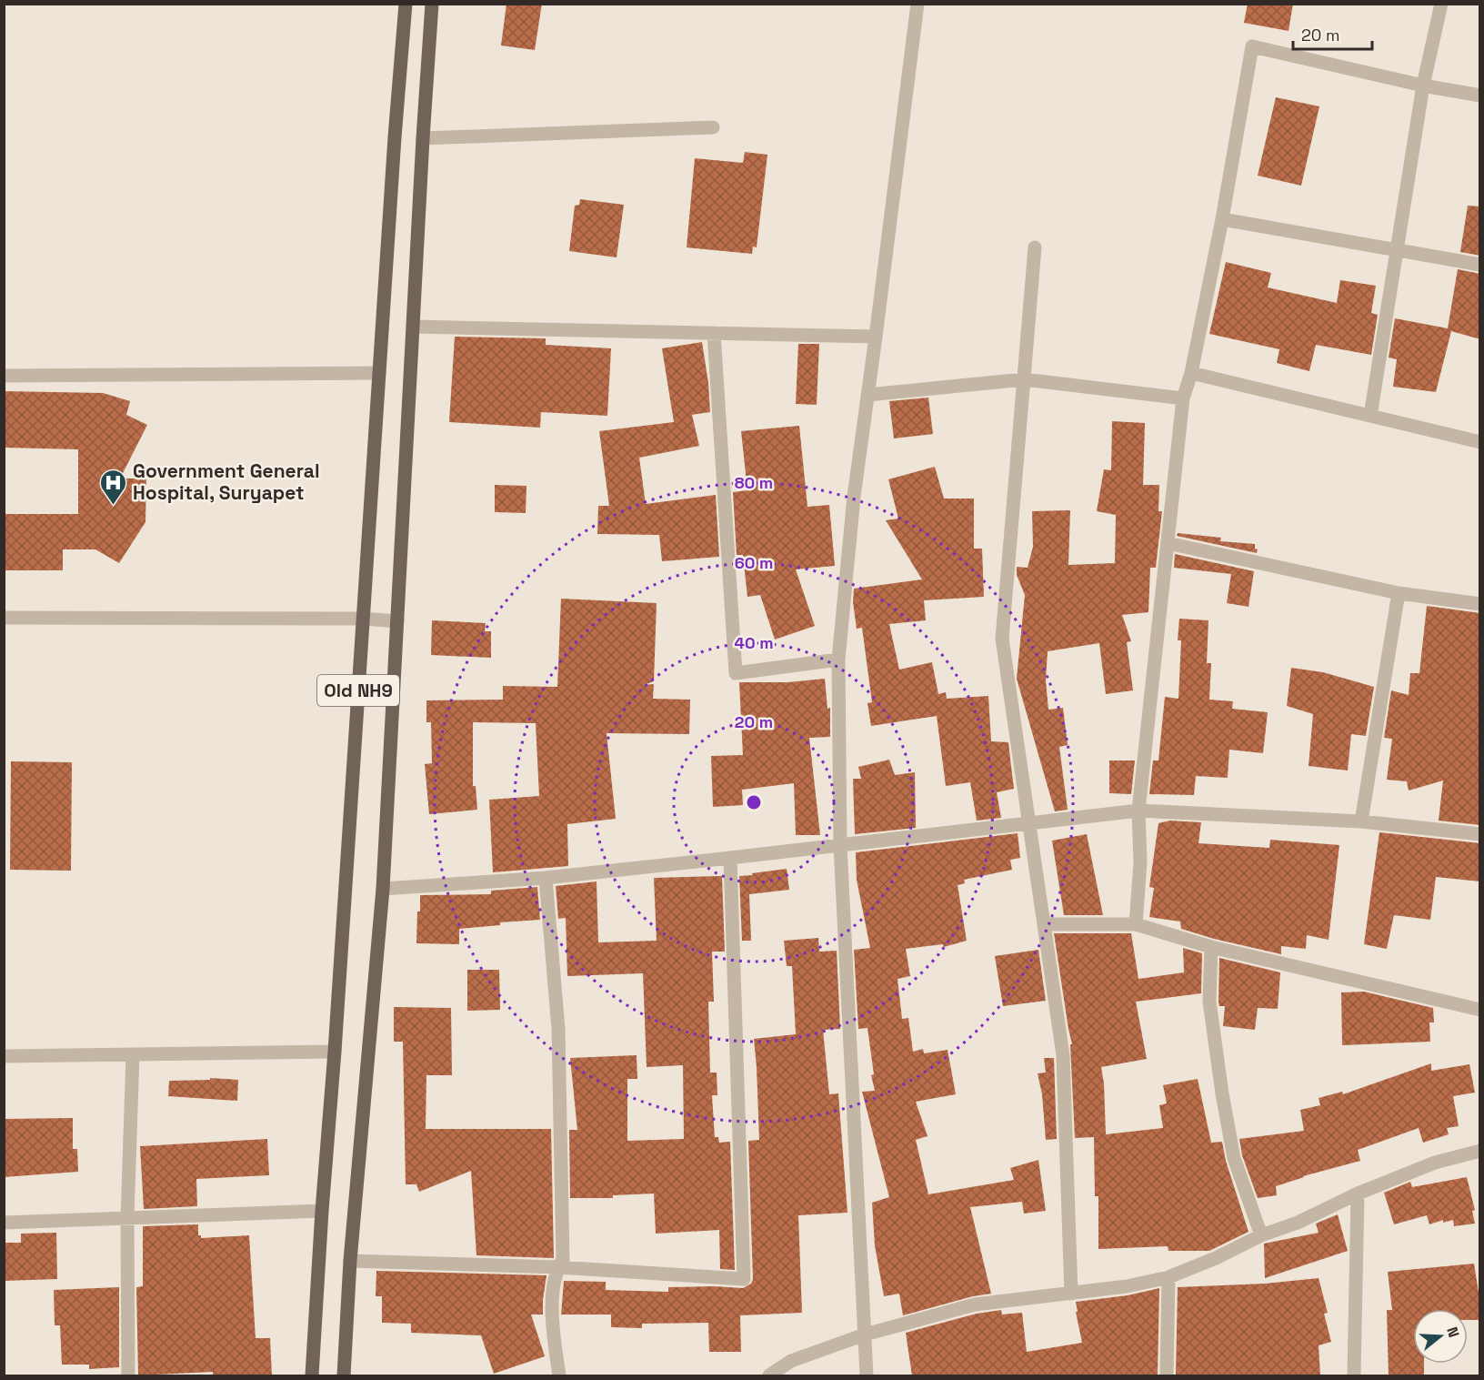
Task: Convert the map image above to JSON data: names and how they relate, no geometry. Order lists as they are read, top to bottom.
{
  "streets": {
    "main road": ["Old NH9"]
  },
  "places": {
    "hospital": ["Government General Hospital, Suryapet"]
  },
  "scale_bar": "20 m",
  "north": "right",
  "rings": [
    "80 m",
    "60 m",
    "40 m",
    "20 m"
  ]
}
